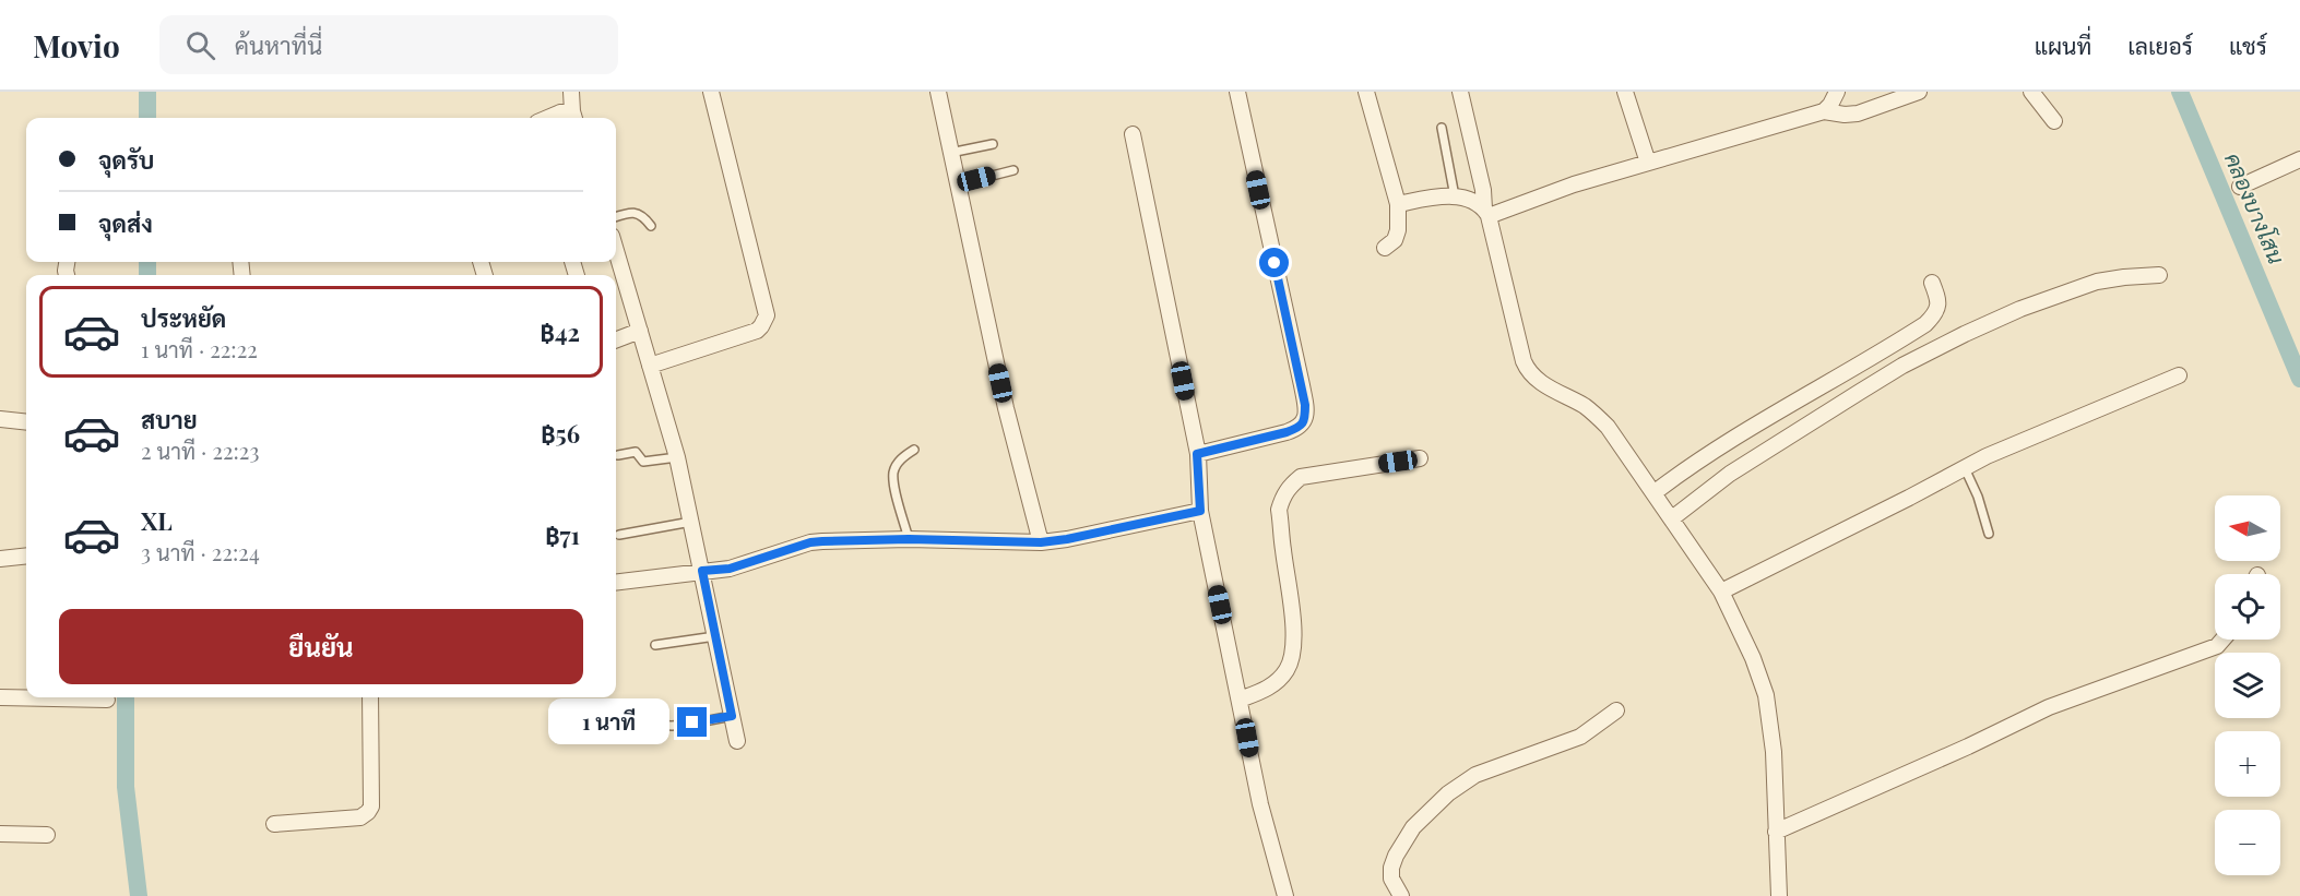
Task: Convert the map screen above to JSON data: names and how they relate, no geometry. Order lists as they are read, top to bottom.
{
  "water": ["คลองบางโสน"],
  "north": "left",
  "page": {
    "header": "Movio",
    "search": "ค้นหาที่นี่",
    "nav": ["แผนที่", "เลเยอร์", "แชร์"],
    "banner": ["จุดรับ", "จุดส่ง"],
    "list": [
      {
        "name": "ประหยัด",
        "note": "1 นาที · 22:22",
        "value": "฿42"
      },
      {
        "name": "สบาย",
        "note": "2 นาที · 22:23",
        "value": "฿56"
      },
      {
        "name": "XL",
        "note": "3 นาที · 22:24",
        "value": "฿71"
      }
    ],
    "map_buttons": ["+", "−"],
    "buttons": "ยืนยัน",
    "bubble": "1 นาที"
  }
}
